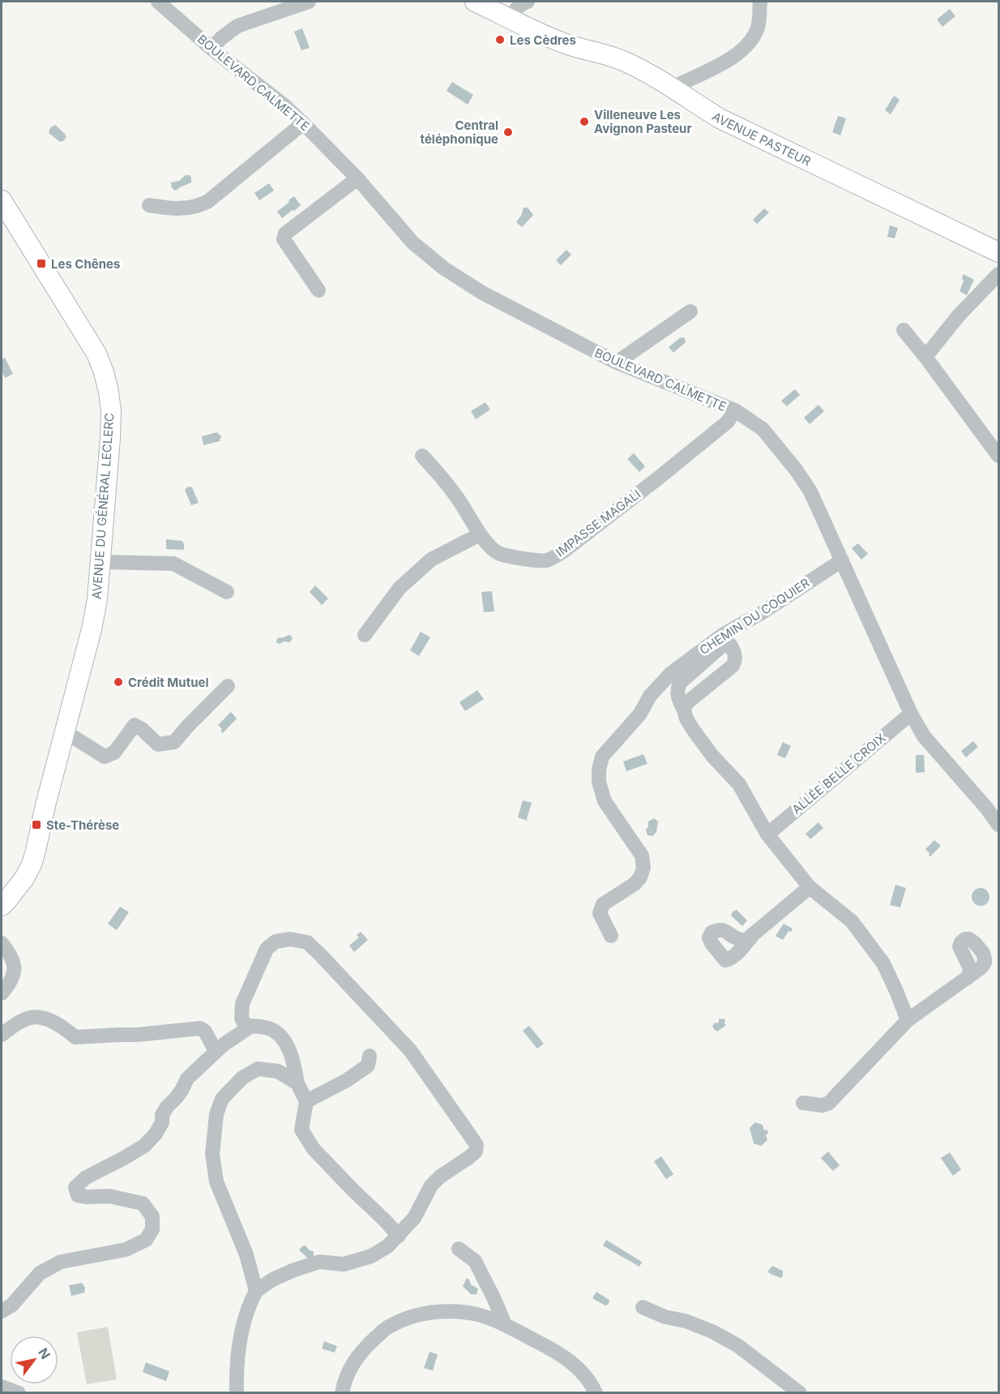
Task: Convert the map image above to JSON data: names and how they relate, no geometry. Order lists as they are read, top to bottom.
{
  "streets": {
    "main road": ["AVENUE PASTEUR", "AVENUE DU GÉNÉRAL LECLERC"],
    "street": [
      "BOULEVARD CALMETTE",
      "IMPASSE MAGALI",
      "CHEMIN DU COQUIER",
      "ALLÉE BELLE CROIX"
    ]
  },
  "crossings": [
    ["BOULEVARD CALMETTE", "IMPASSE MAGALI"],
    ["BOULEVARD CALMETTE", "CHEMIN DU COQUIER"],
    ["BOULEVARD CALMETTE", "ALLÉE BELLE CROIX"]
  ],
  "places": {
    "other": [
      "Les Cèdres",
      "Villeneuve Les Avignon Pasteur",
      "Central téléphonique",
      "Crédit Mutuel"
    ],
    "transit": ["Les Chênes", "Ste-Thérèse"]
  },
  "north": "top right"
}
